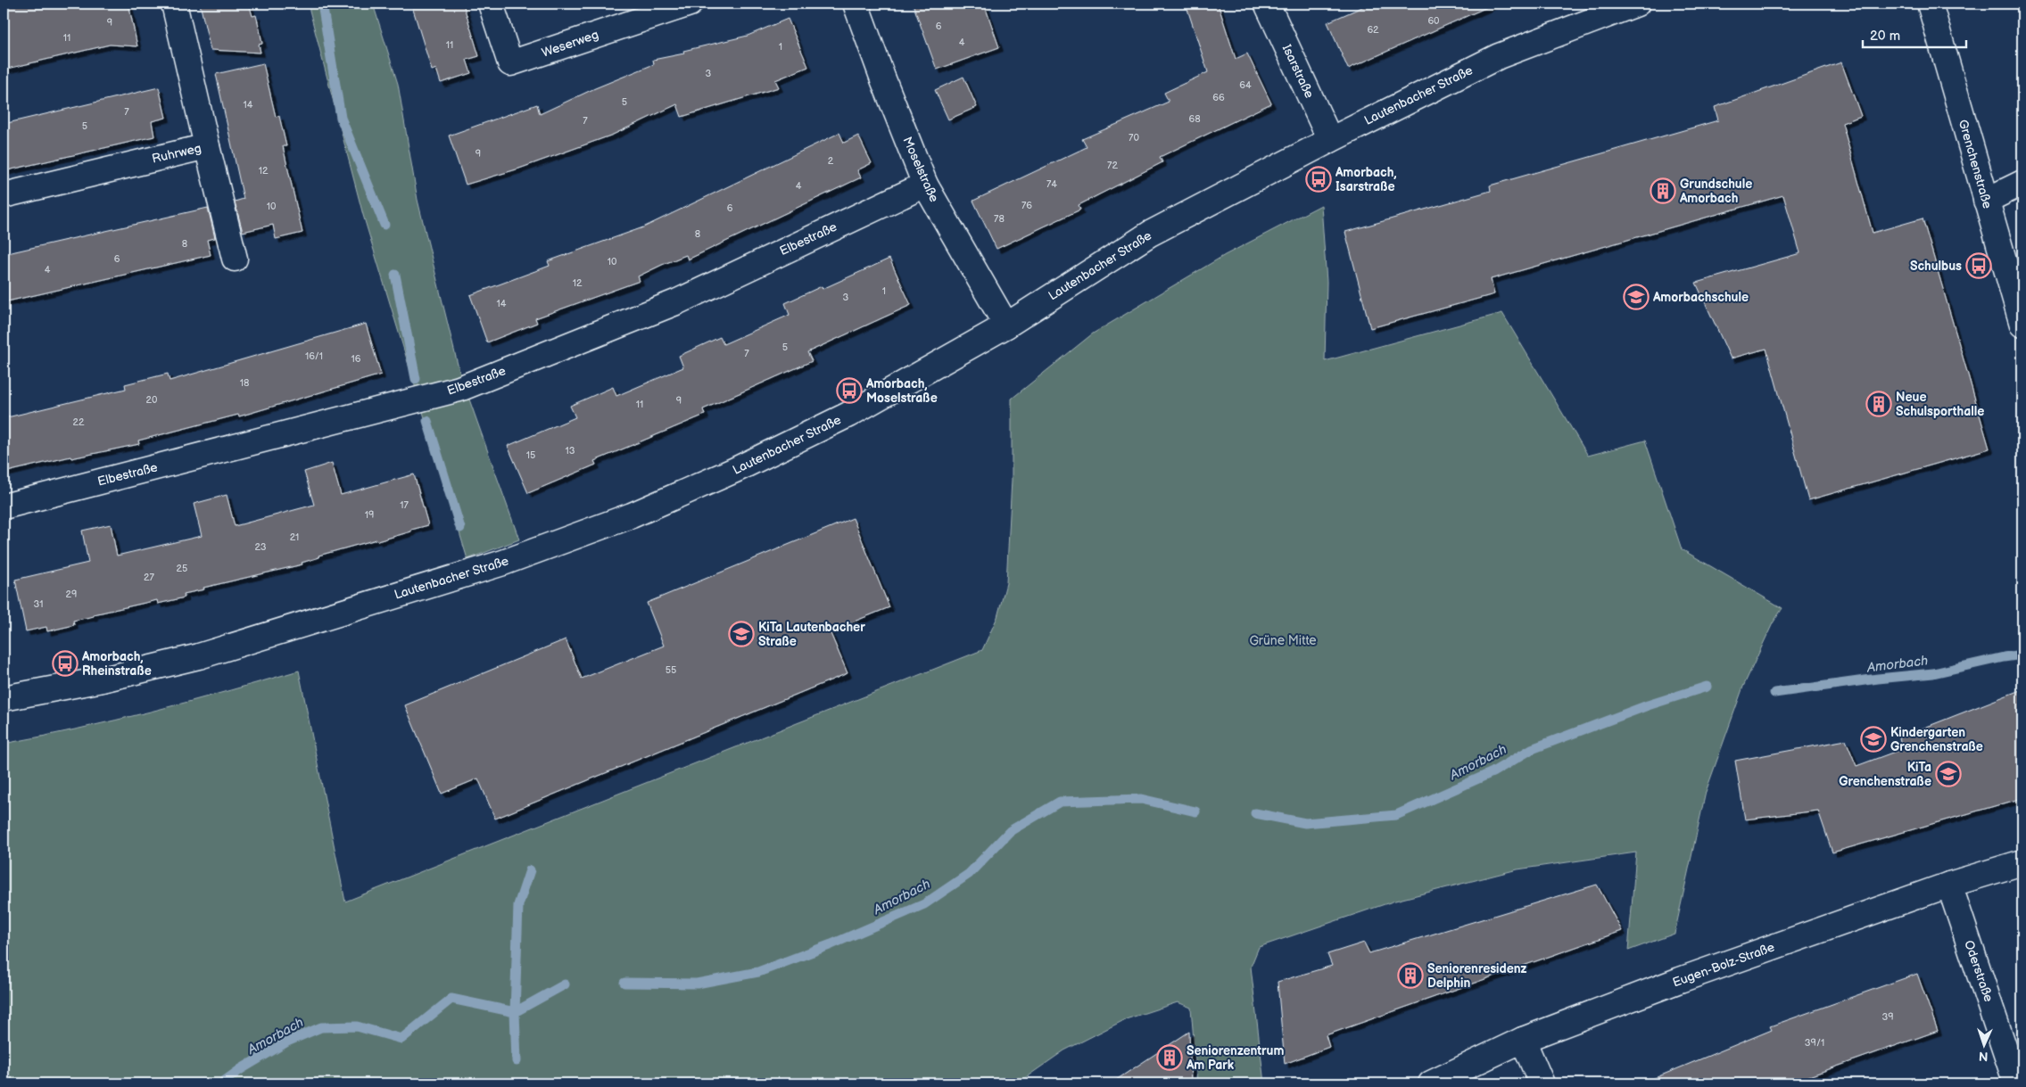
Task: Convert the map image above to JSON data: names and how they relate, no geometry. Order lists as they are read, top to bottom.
{
  "streets": {
    "street": [
      "Weserweg",
      "Isarstraße",
      "Lautenbacher Straße",
      "Ruhrweg",
      "Grenchenstraße",
      "Moselstraße",
      "Elbestraße",
      "Eugen-Bolz-Straße",
      "Oderstraße"
    ]
  },
  "crossings": [
    ["Isarstraße", "Lautenbacher Straße"],
    ["Lautenbacher Straße", "Moselstraße"],
    ["Moselstraße", "Elbestraße"],
    ["Eugen-Bolz-Straße", "Oderstraße"]
  ],
  "water": ["Amorbach"],
  "parks": ["Grüne Mitte"],
  "places": {
    "bus stop": [
      "Amorbach, Isarstraße",
      "Schulbus",
      "Amorbach, Moselstraße",
      "Amorbach, Rheinstraße"
    ],
    "building": [
      "Grundschule Amorbach",
      "Neue Schulsporthalle",
      "Seniorenresidenz Delphin",
      "Seniorenzentrum Am Park"
    ],
    "school or university": [
      "Amorbachschule",
      "KiTa Lautenbacher Straße",
      "Kindergarten Grenchenstraße",
      "KiTa Grenchenstraße"
    ]
  },
  "house_numbers": [
    "60",
    "9",
    "6",
    "62",
    "11",
    "4",
    "11",
    "1",
    "3",
    "64",
    "66",
    "5",
    "14",
    "7",
    "68",
    "7",
    "5",
    "70",
    "9",
    "2",
    "72",
    "12",
    "74",
    "4",
    "76",
    "10",
    "6",
    "78",
    "8",
    "8",
    "6",
    "10",
    "4",
    "12",
    "1",
    "3",
    "14",
    "5",
    "7",
    "16/1",
    "16",
    "18",
    "20",
    "9",
    "11",
    "22",
    "13",
    "15",
    "17",
    "19",
    "21",
    "23",
    "25",
    "27",
    "29",
    "31",
    "55",
    "39",
    "39/1"
  ],
  "scale_bar": "20 m",
  "north": "bottom"
}
